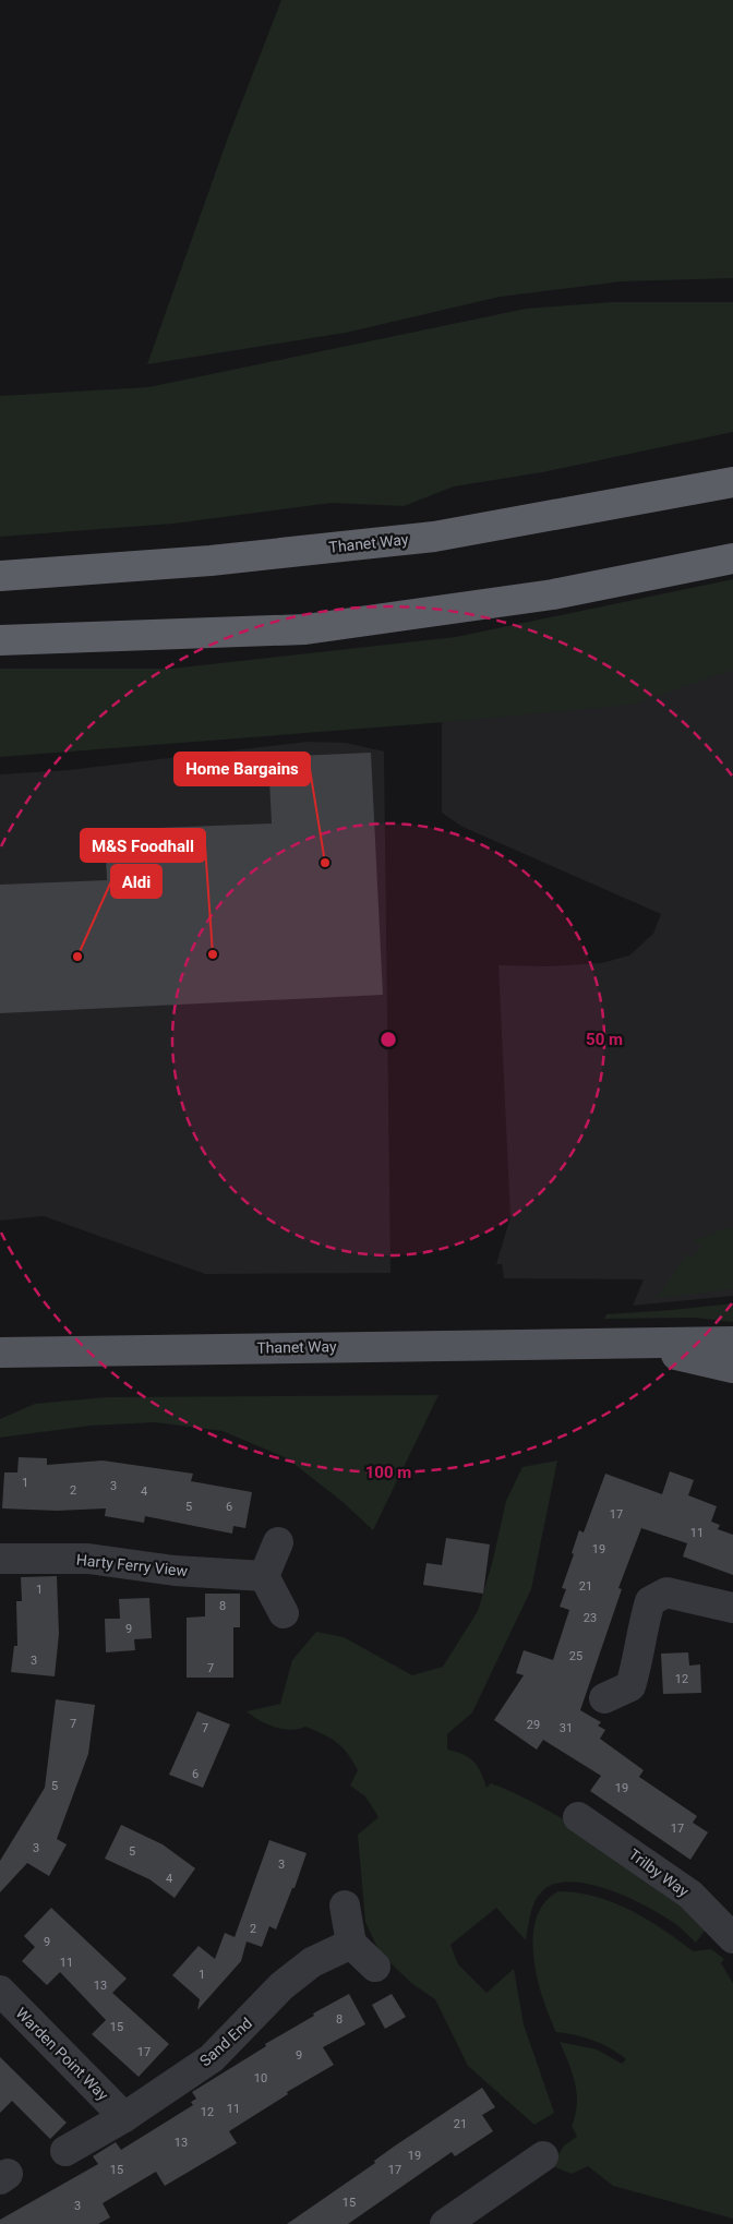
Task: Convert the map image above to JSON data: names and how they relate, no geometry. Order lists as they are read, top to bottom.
{
  "streets": {
    "highway": ["Thanet Way"],
    "street": [
      "Harty Ferry View",
      "Trilby Way",
      "Sand End",
      "Warden Point Way"
    ]
  },
  "crossings": [
    ["Sand End", "Warden Point Way"]
  ],
  "places": ["Home Bargains", "M&S Foodhall", "Aldi"],
  "house_numbers": [
    "1",
    "3",
    "2",
    "4",
    "5",
    "6",
    "17",
    "11",
    "19",
    "21",
    "1",
    "8",
    "23",
    "9",
    "25",
    "3",
    "7",
    "12",
    "7",
    "29",
    "7",
    "31",
    "6",
    "5",
    "19",
    "17",
    "3",
    "5",
    "3",
    "4",
    "2",
    "9",
    "11",
    "1",
    "13",
    "8",
    "15",
    "17",
    "9",
    "10",
    "11",
    "12",
    "21",
    "13",
    "19",
    "15",
    "17",
    "15",
    "3"
  ],
  "rings": ["50 m", "100 m"]
}
